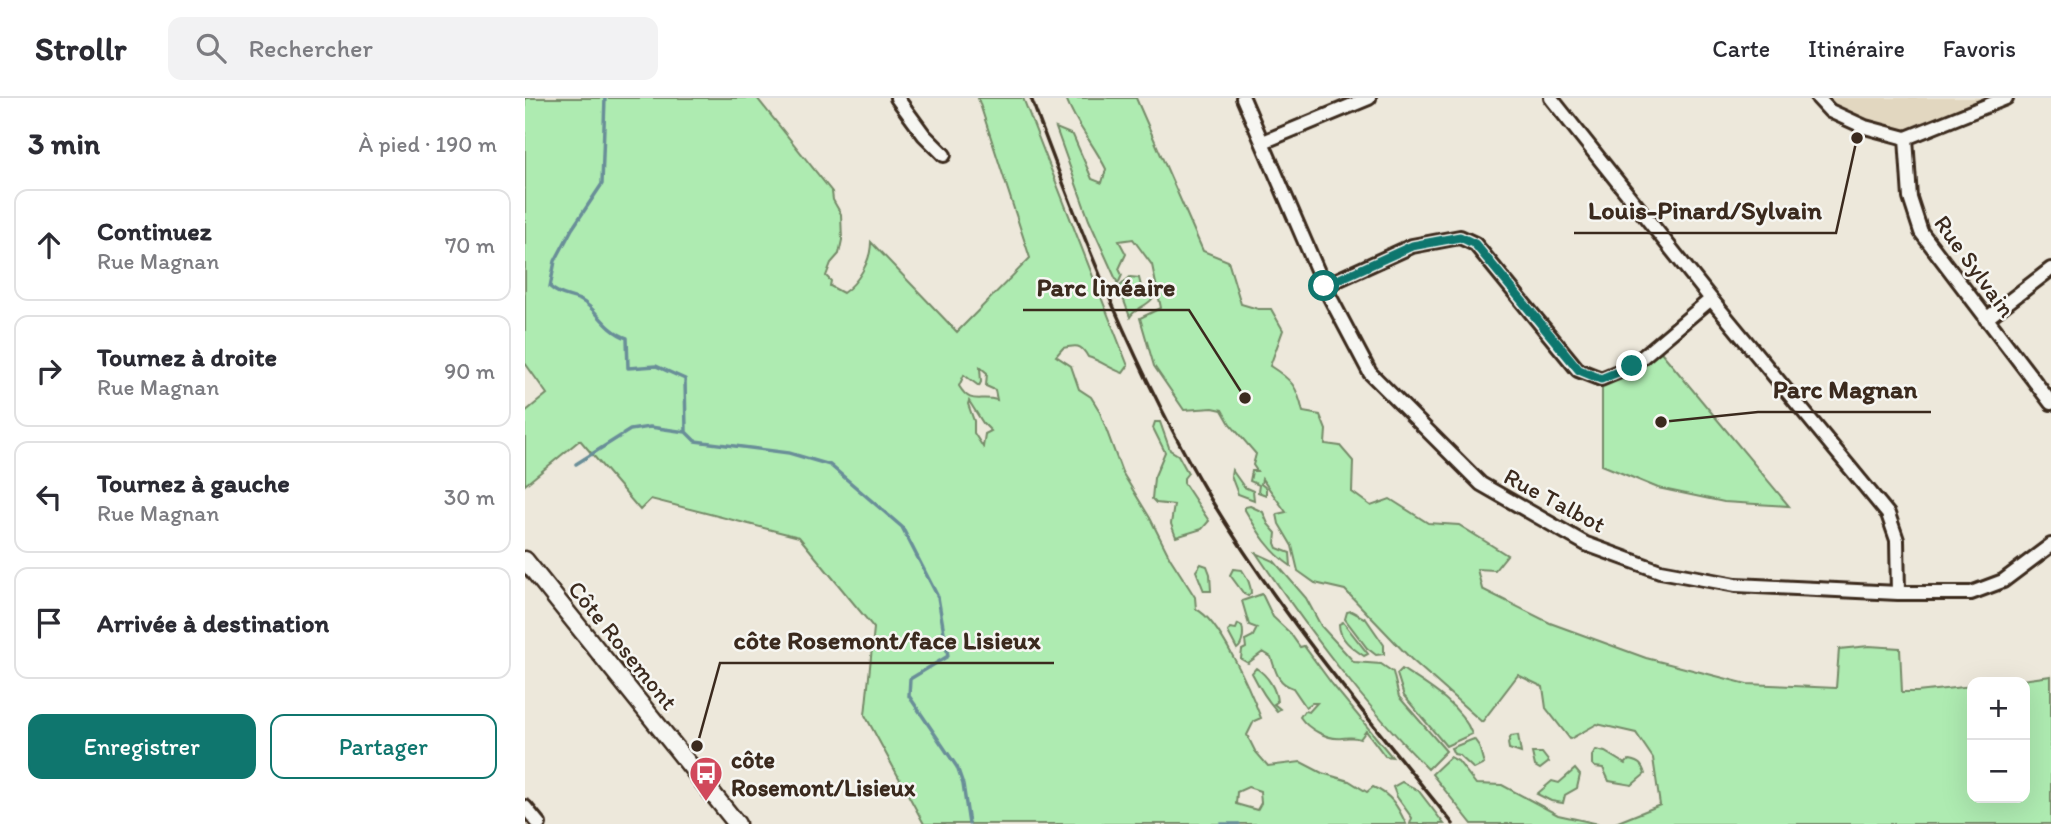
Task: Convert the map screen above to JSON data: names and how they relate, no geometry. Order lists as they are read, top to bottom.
{
  "streets": {
    "street": ["Rue Sylvain", "Rue Talbot", "Côte Rosemont"]
  },
  "places": {
    "other": [
      "Louis-Pinard/Sylvain",
      "Parc linéaire",
      "Parc Magnan",
      "côte Rosemont/face Lisieux"
    ],
    "bus stop": ["côte Rosemont/Lisieux"]
  },
  "page": {
    "header": "Strollr",
    "search": "Rechercher",
    "nav": ["Carte", "Itinéraire", "Favoris"],
    "heading": ["3 min", "À pied · 190 m"],
    "list": [
      ["Continuez", "Rue Magnan", "70 m"],
      ["Tournez à droite", "Rue Magnan", "90 m"],
      ["Tournez à gauche", "Rue Magnan", "30 m"],
      "Arrivée à destination"
    ],
    "map_buttons": ["+", "−"],
    "buttons": ["Enregistrer", "Partager"]
  }
}
